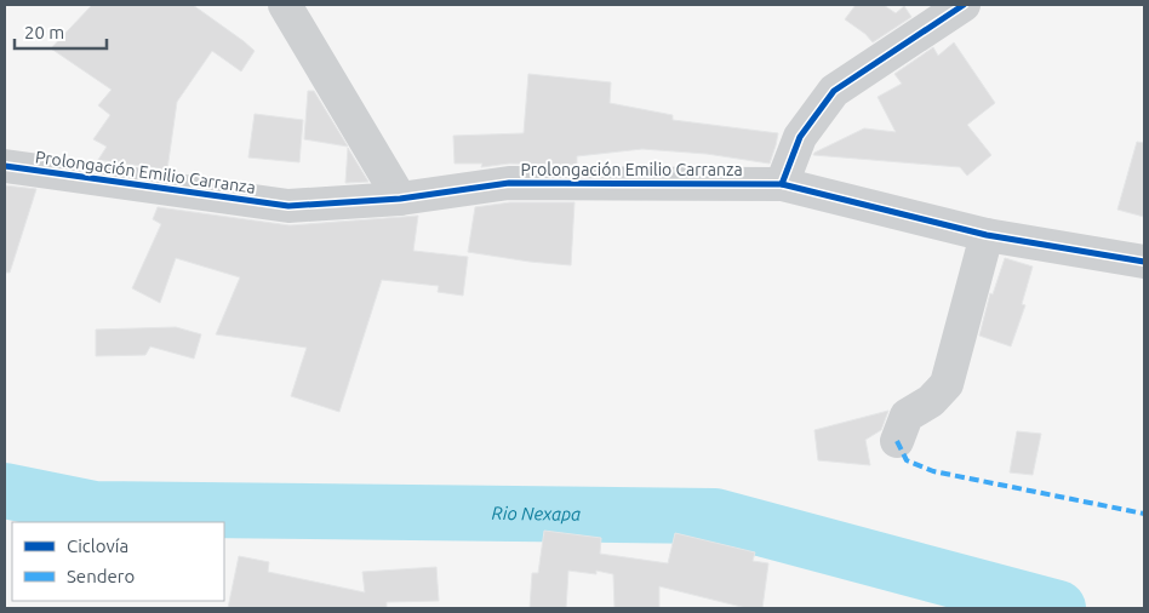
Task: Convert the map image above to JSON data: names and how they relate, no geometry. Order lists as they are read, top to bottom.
{
  "streets": {
    "street": ["Prolongación Emilio Carranza"]
  },
  "water": ["Rio Nexapa"],
  "legend": ["Ciclovía", "Sendero"],
  "scale_bar": "20 m"
}
